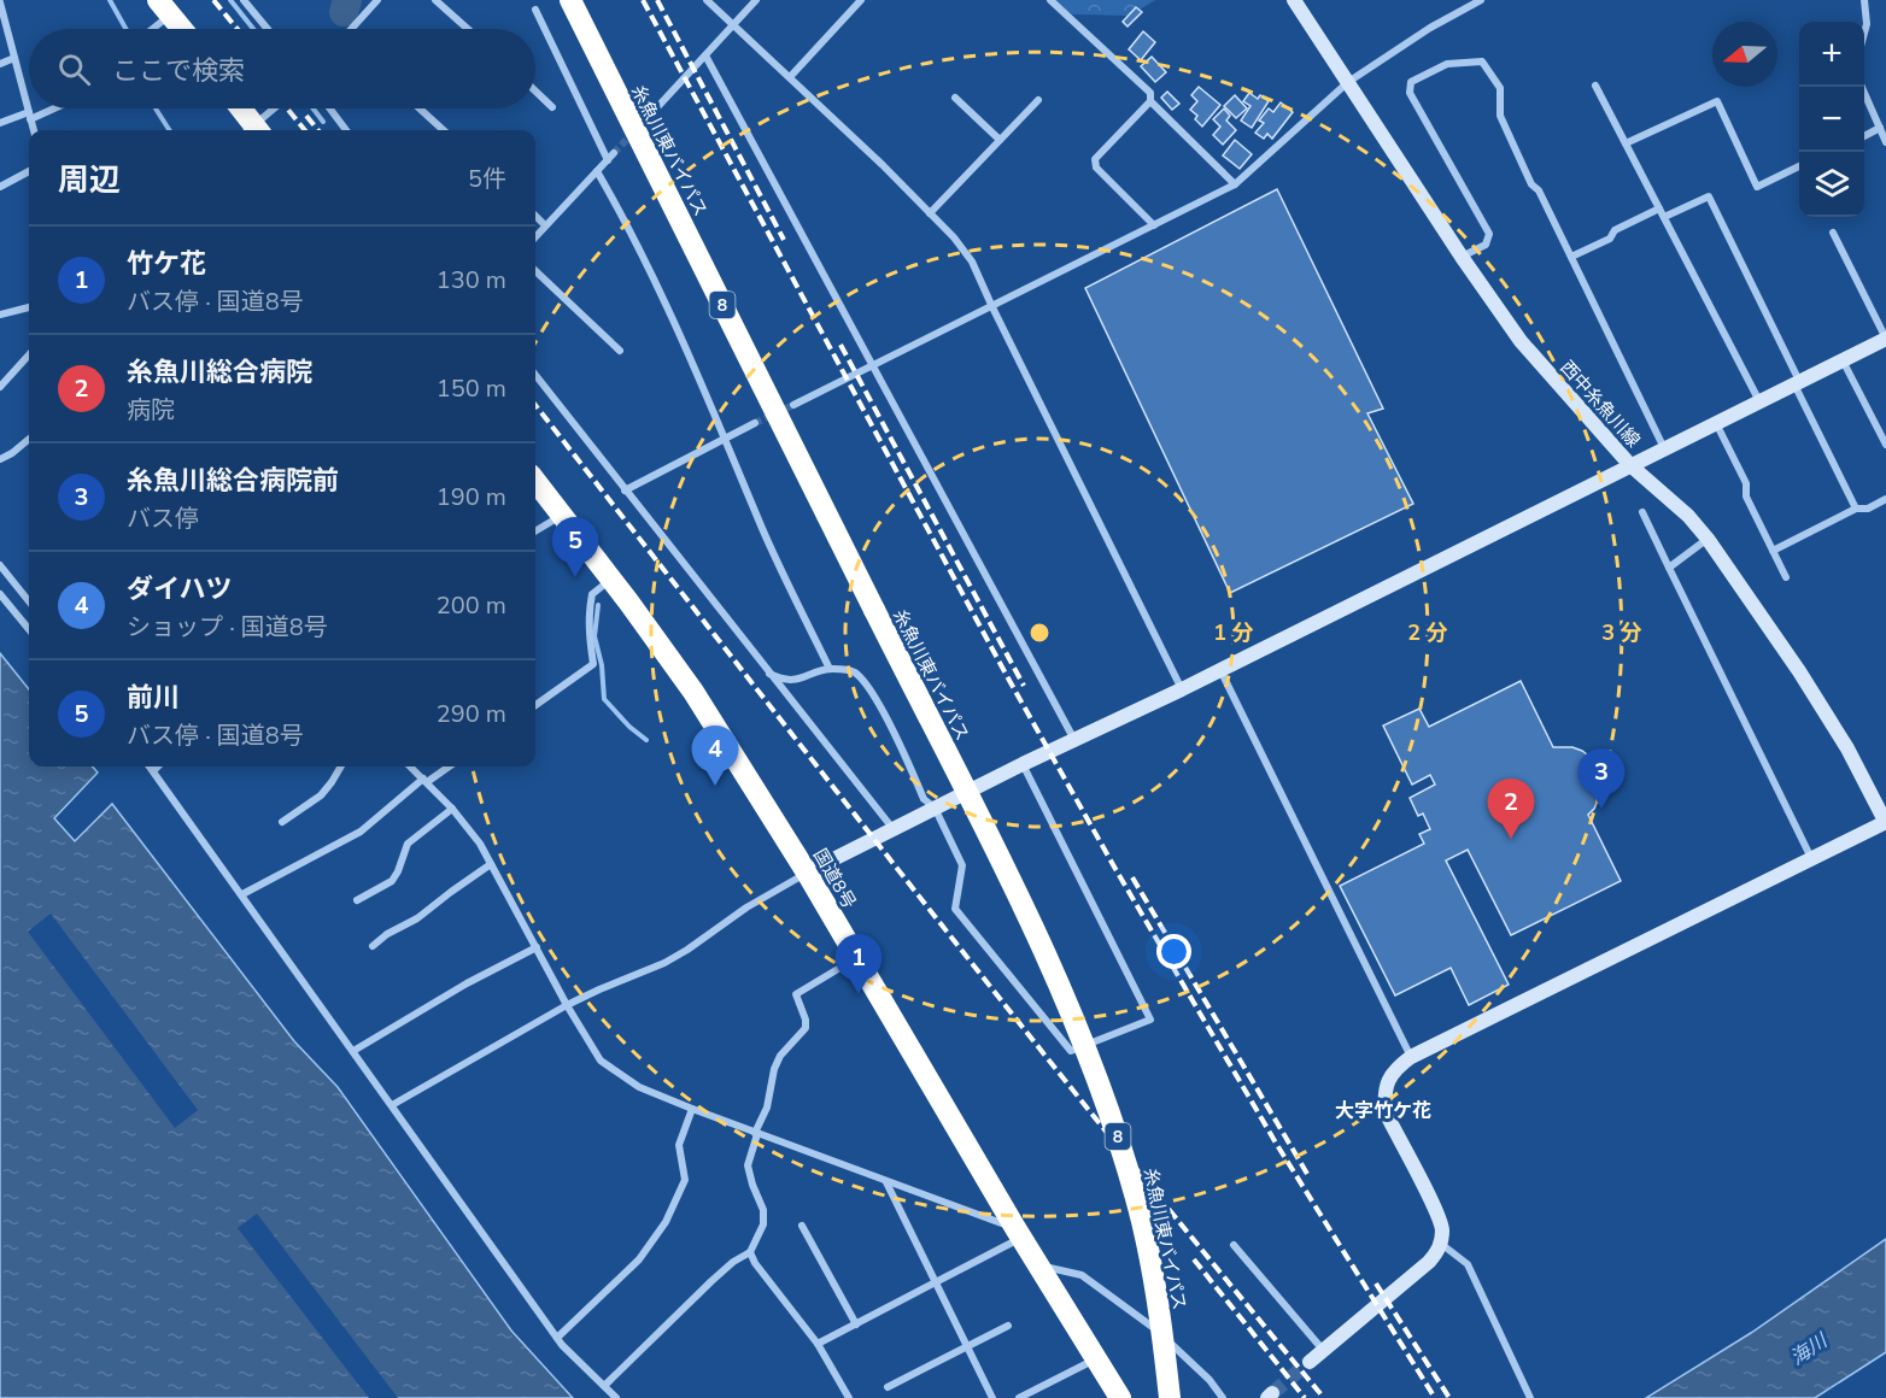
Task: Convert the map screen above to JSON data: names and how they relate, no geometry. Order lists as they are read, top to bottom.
{
  "streets": {
    "highway": ["糸魚川東バイパス", "8", "国道8号"],
    "street": ["西中糸魚川線"]
  },
  "districts": ["大字竹ケ花"],
  "water": ["海川"],
  "north": "left",
  "page": {
    "map_buttons": ["+", "−"],
    "search": "ここで検索",
    "heading": ["周辺", "5件"],
    "list": [
      {
        "mark": "1",
        "name": "竹ケ花",
        "note": "バス停 · 国道8号",
        "value": "130 m"
      },
      {
        "mark": "2",
        "name": "糸魚川総合病院",
        "note": "病院",
        "value": "150 m"
      },
      {
        "mark": "3",
        "name": "糸魚川総合病院前",
        "note": "バス停",
        "value": "190 m"
      },
      {
        "mark": "4",
        "name": "ダイハツ",
        "note": "ショップ · 国道8号",
        "value": "200 m"
      },
      {
        "mark": "5",
        "name": "前川",
        "note": "バス停 · 国道8号",
        "value": "290 m"
      }
    ],
    "pins": [
      "5",
      "4",
      "3",
      "2",
      "1"
    ]
  },
  "rings": ["1 分", "2 分", "3 分"]
}
